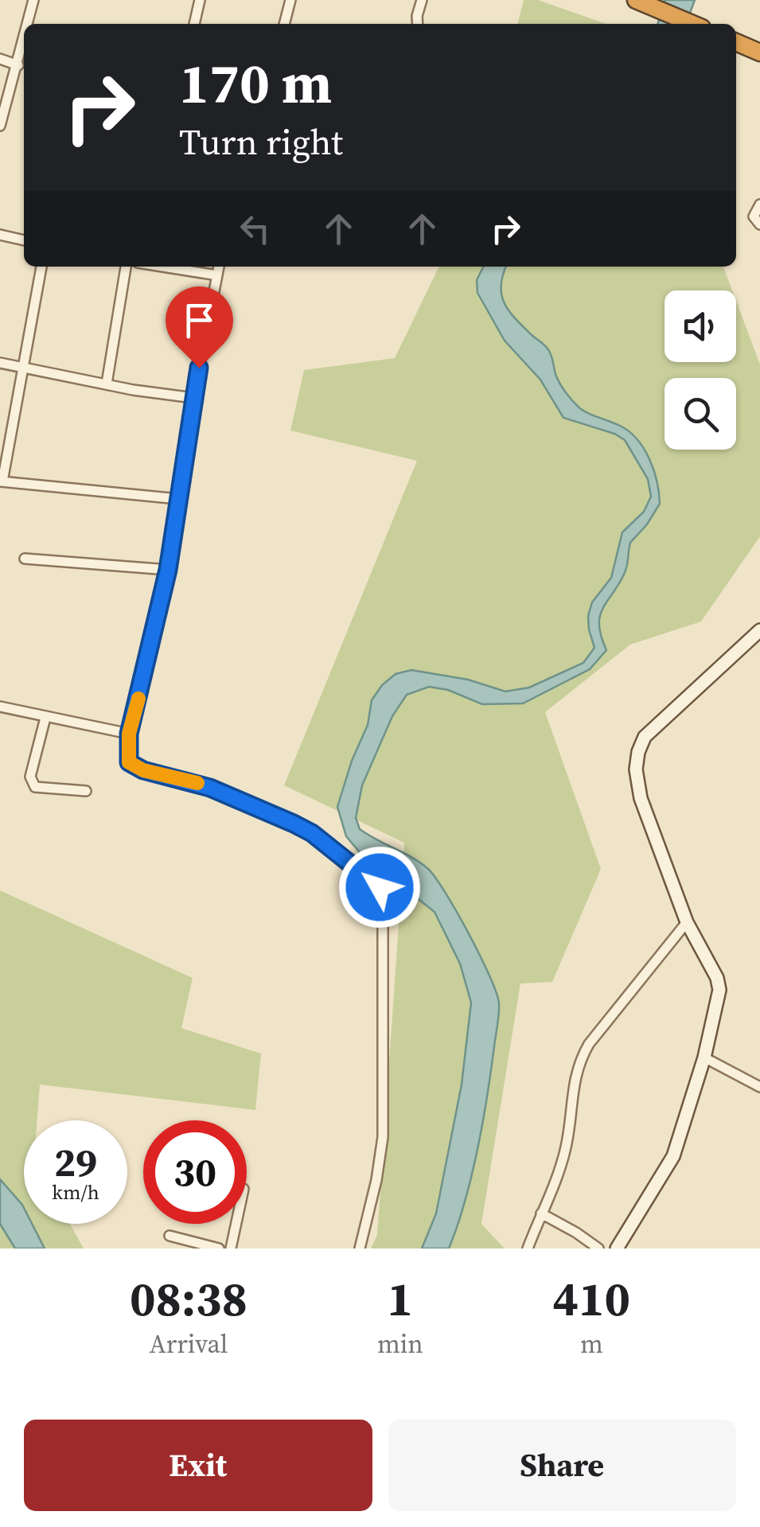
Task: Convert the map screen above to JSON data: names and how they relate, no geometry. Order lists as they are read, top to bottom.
{
  "page": {
    "turn": ["170 m", "Turn right"],
    "speed": "29 km/h",
    "limit": "30",
    "eta": [
      "08:38",
      "Arrival",
      "1",
      "min",
      "410",
      "m"
    ],
    "buttons": ["Exit", "Share"]
  }
}
